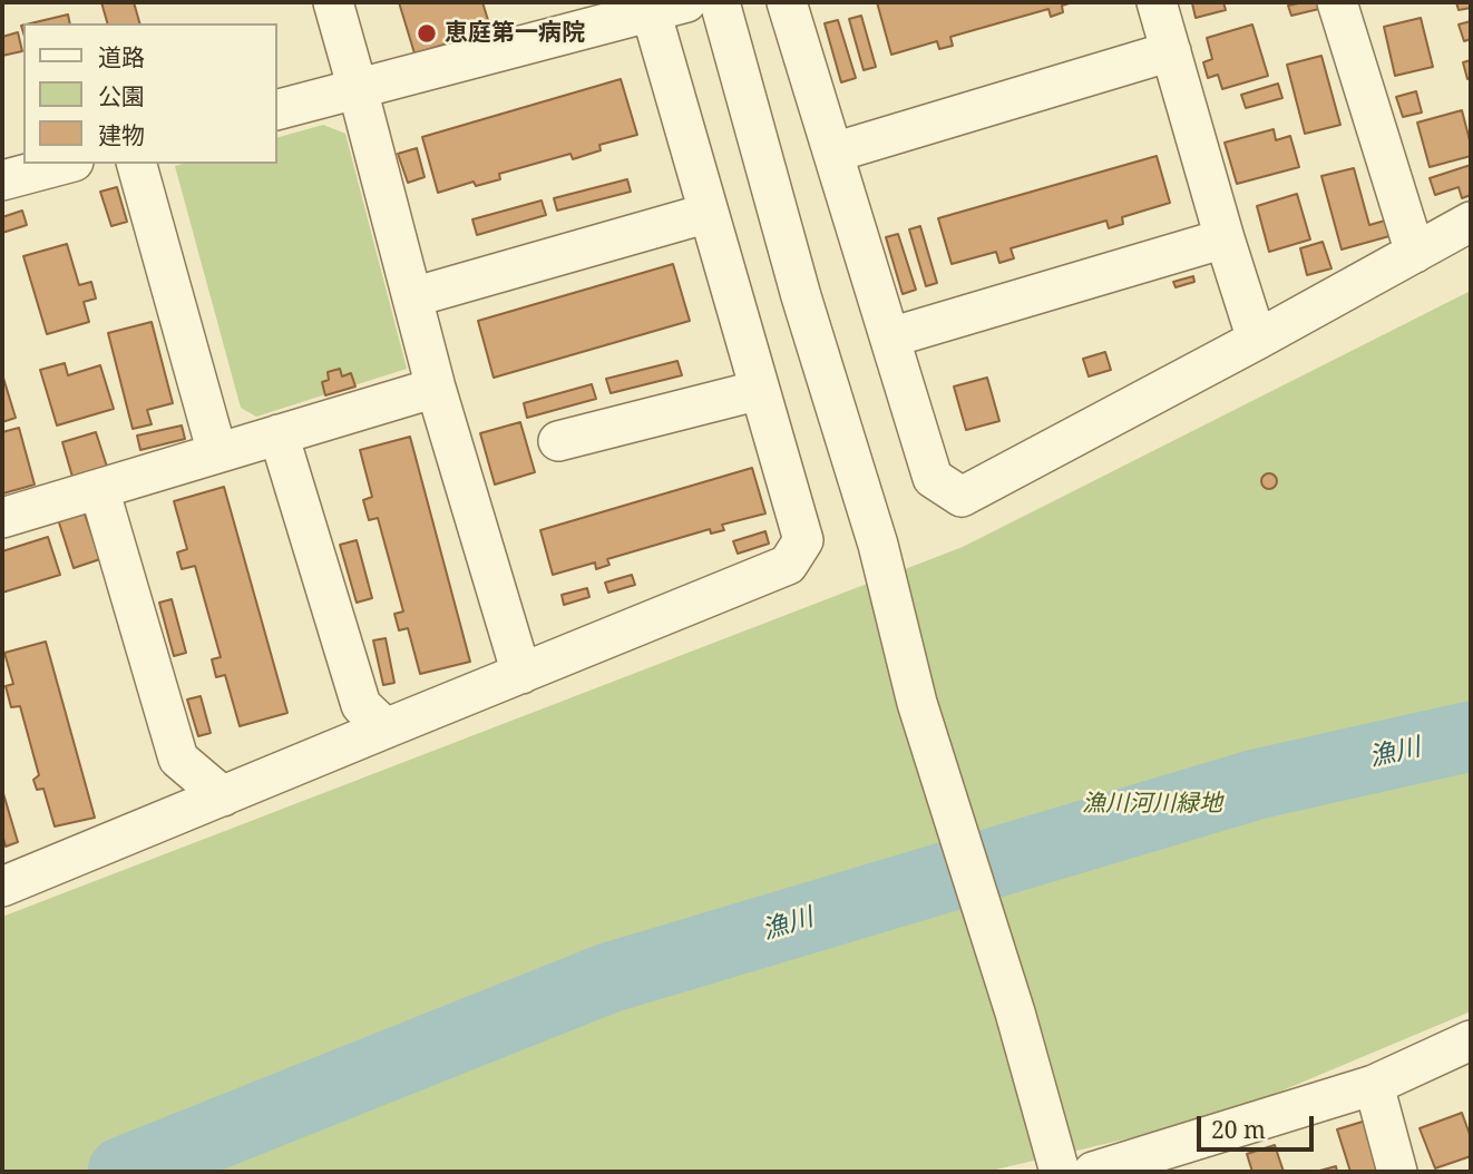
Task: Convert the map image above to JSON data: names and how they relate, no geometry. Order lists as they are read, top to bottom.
{
  "water": ["漁川"],
  "parks": ["漁川河川緑地"],
  "places": ["恵庭第一病院"],
  "legend": ["道路", "公園", "建物"],
  "scale_bar": "20 m"
}
